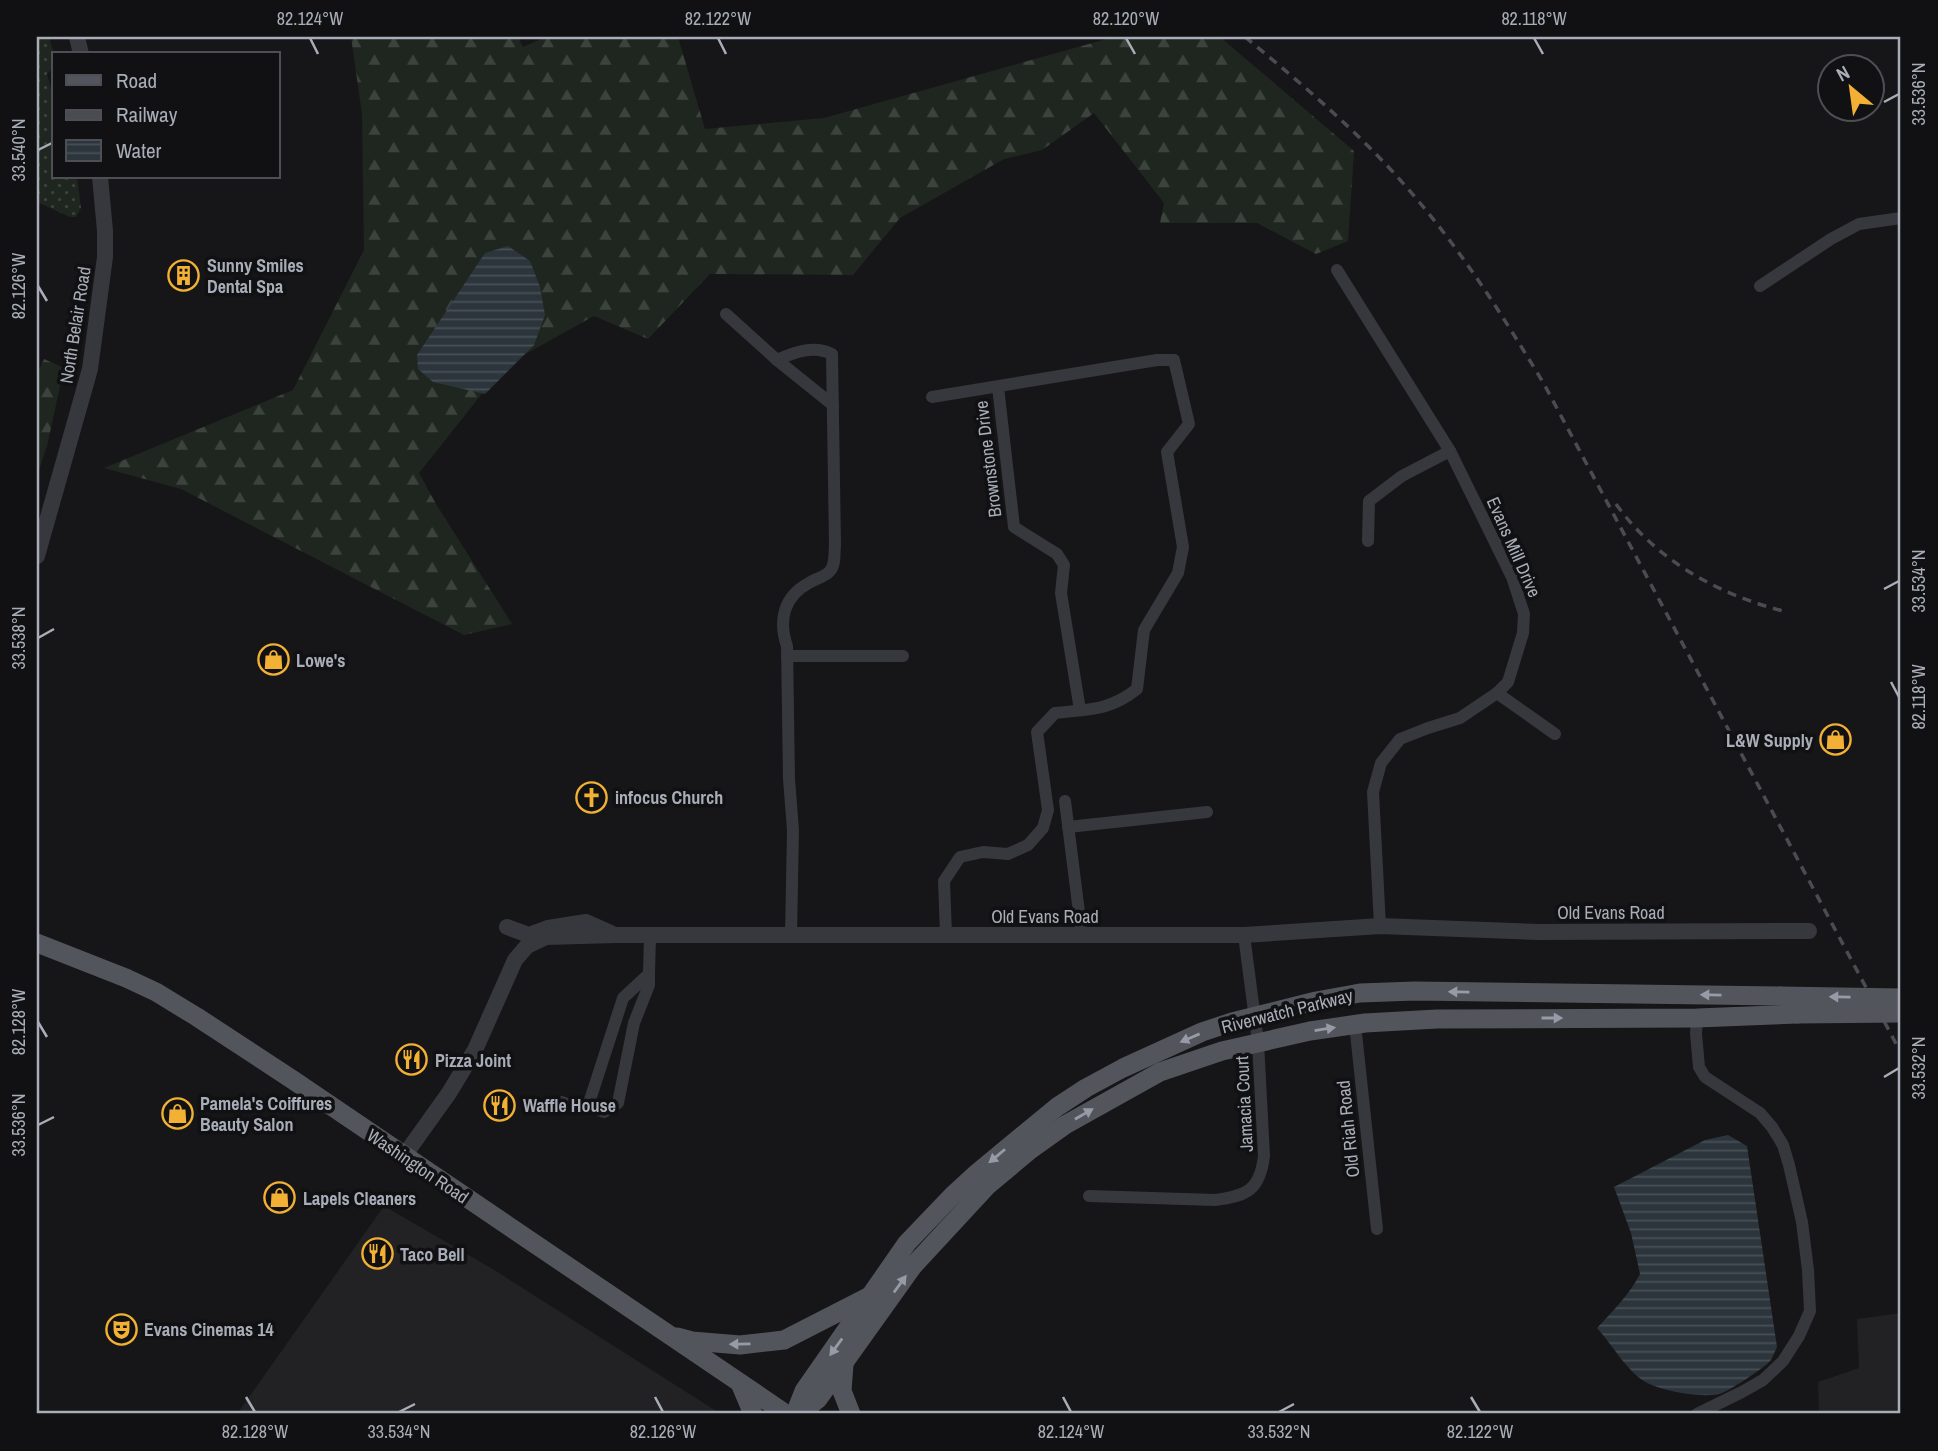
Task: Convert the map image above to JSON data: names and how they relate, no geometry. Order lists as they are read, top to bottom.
{
  "streets": {
    "main road": ["Riverwatch Parkway", "Washington Road"],
    "street": [
      "North Belair Road",
      "Brownstone Drive",
      "Evans Mill Drive",
      "Old Evans Road",
      "Jamacia Court",
      "Old Riah Road"
    ]
  },
  "crossings": [
    ["Evans Mill Drive", "Old Evans Road"],
    ["Old Evans Road", "Jamacia Court"],
    ["Old Evans Road", "Washington Road"],
    ["Riverwatch Parkway", "Jamacia Court"],
    ["Riverwatch Parkway", "Old Riah Road"]
  ],
  "places": {
    "building": ["Sunny Smiles Dental Spa"],
    "shop": [
      "Lowe's",
      "L&W Supply",
      "Pamela's Coiffures Beauty Salon",
      "Lapels Cleaners"
    ],
    "church": ["infocus Church"],
    "restaurant": ["Pizza Joint", "Waffle House", "Taco Bell"],
    "theatre": ["Evans Cinemas 14"]
  },
  "legend": ["Road", "Railway", "Water"],
  "north": "top left",
  "coordinates": [
    "82.124°W",
    "82.122°W",
    "82.120°W",
    "82.118°W",
    "33.536°N",
    "33.540°N",
    "82.126°W",
    "33.534°N",
    "33.538°N",
    "82.128°W",
    "33.532°N"
  ]
}
